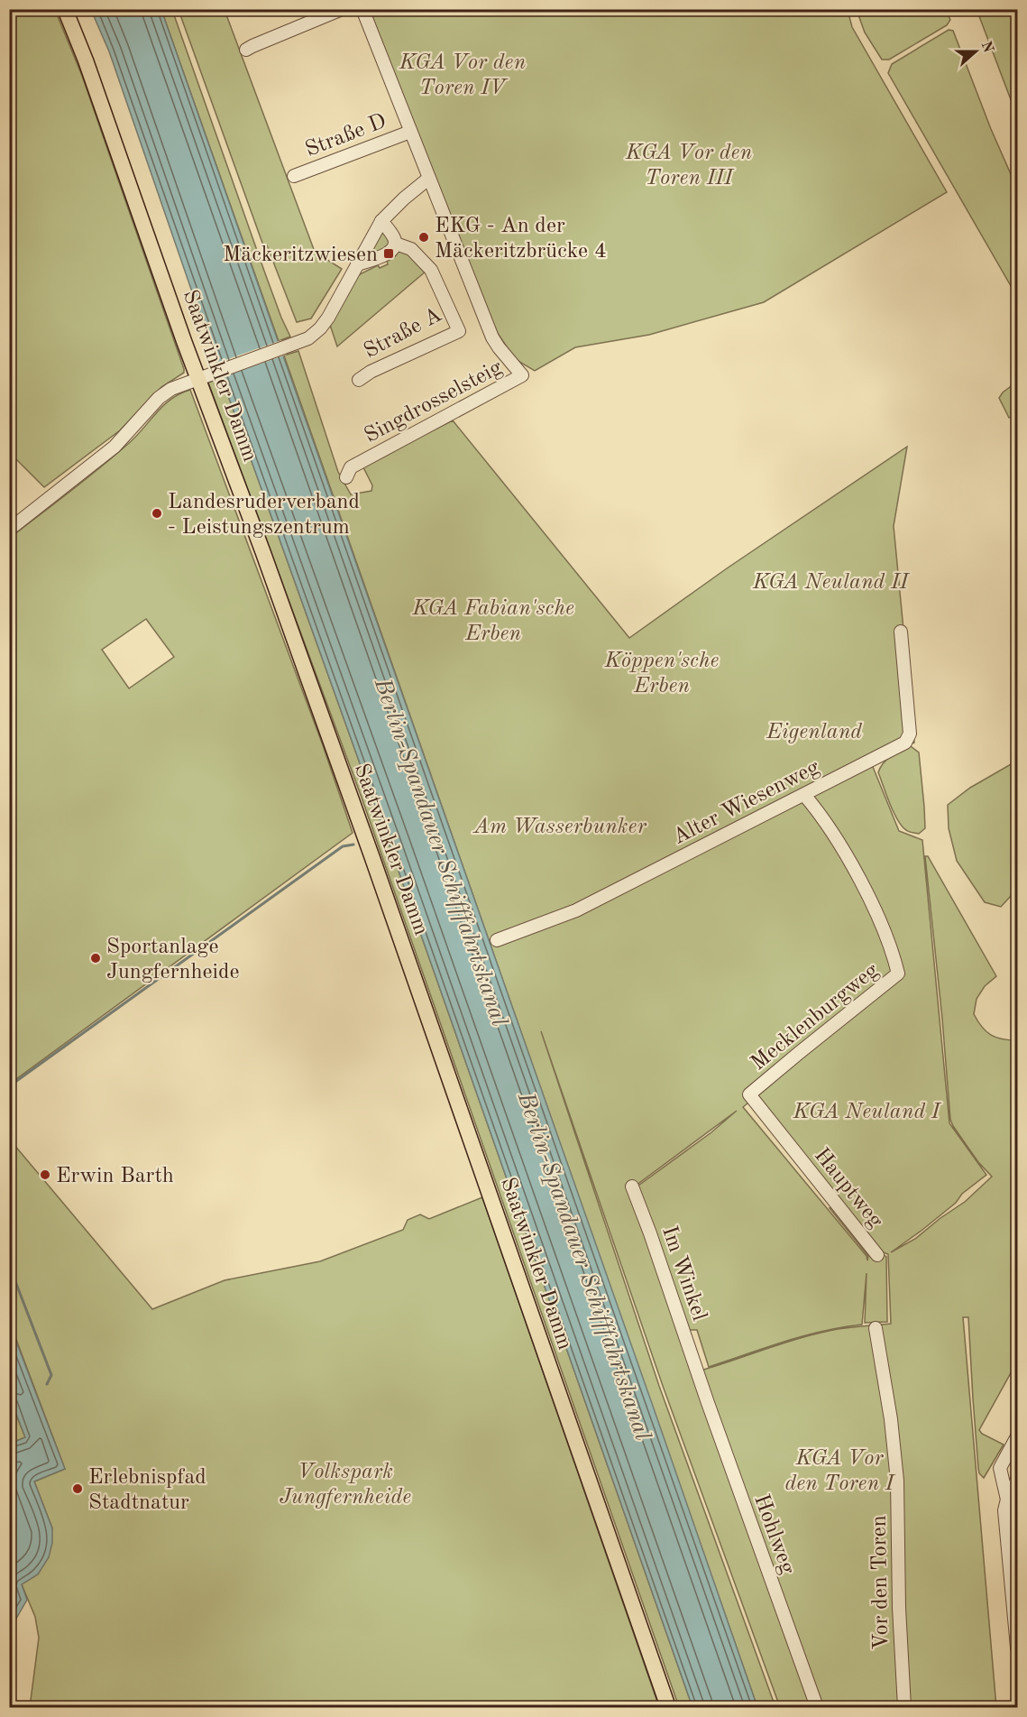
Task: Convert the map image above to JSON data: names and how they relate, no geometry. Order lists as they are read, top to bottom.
{
  "streets": {
    "main road": ["Saatwinkler Damm"],
    "street": [
      "Straße D",
      "Straße A",
      "Singdrosselsteig",
      "Alter Wiesenweg",
      "Mecklenburgweg",
      "Hauptweg",
      "Im Winkel",
      "Hohlweg",
      "Vor den Toren"
    ]
  },
  "crossings": [
    ["Alter Wiesenweg", "Mecklenburgweg"],
    ["Mecklenburgweg", "Hauptweg"],
    ["Im Winkel", "Hohlweg"]
  ],
  "water": ["Berlin-Spandauer Schifffahrtskanal"],
  "parks": [
    "KGA Vor den Toren IV",
    "KGA Vor den Toren III",
    "KGA Neuland II",
    "KGA Fabian'sche Erben",
    "Köppen'sche Erben",
    "Eigenland",
    "Am Wasserbunker",
    "KGA Neuland I",
    "KGA Vor den Toren I",
    "Volkspark Jungfernheide"
  ],
  "places": {
    "other": [
      "EKG - An der Mäckeritzbrücke 4",
      "Landesruderverband - Leistungszentrum",
      "Sportanlage Jungfernheide",
      "Erwin Barth",
      "Erlebnispfad Stadtnatur"
    ],
    "transit": ["Mäckeritzwiesen"]
  },
  "north": "right"
}
